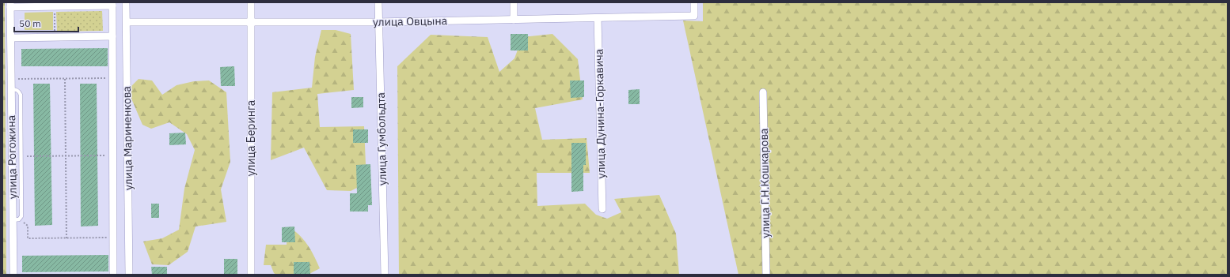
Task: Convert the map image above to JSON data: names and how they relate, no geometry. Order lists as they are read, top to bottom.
{
  "streets": {
    "street": [
      "улица Овцына",
      "улица Дунина-Горкавича",
      "улица Мариненкова",
      "улица Беринга",
      "улица Гумбольдта",
      "улица Рогожина",
      "улица Г.Н.Кошкарова"
    ]
  },
  "crossings": [
    ["улица Овцына", "улица Дунина-Горкавича"],
    ["улица Овцына", "улица Мариненкова"],
    ["улица Овцына", "улица Беринга"],
    ["улица Овцына", "улица Гумбольдта"]
  ],
  "scale_bar": "50 m"
}
